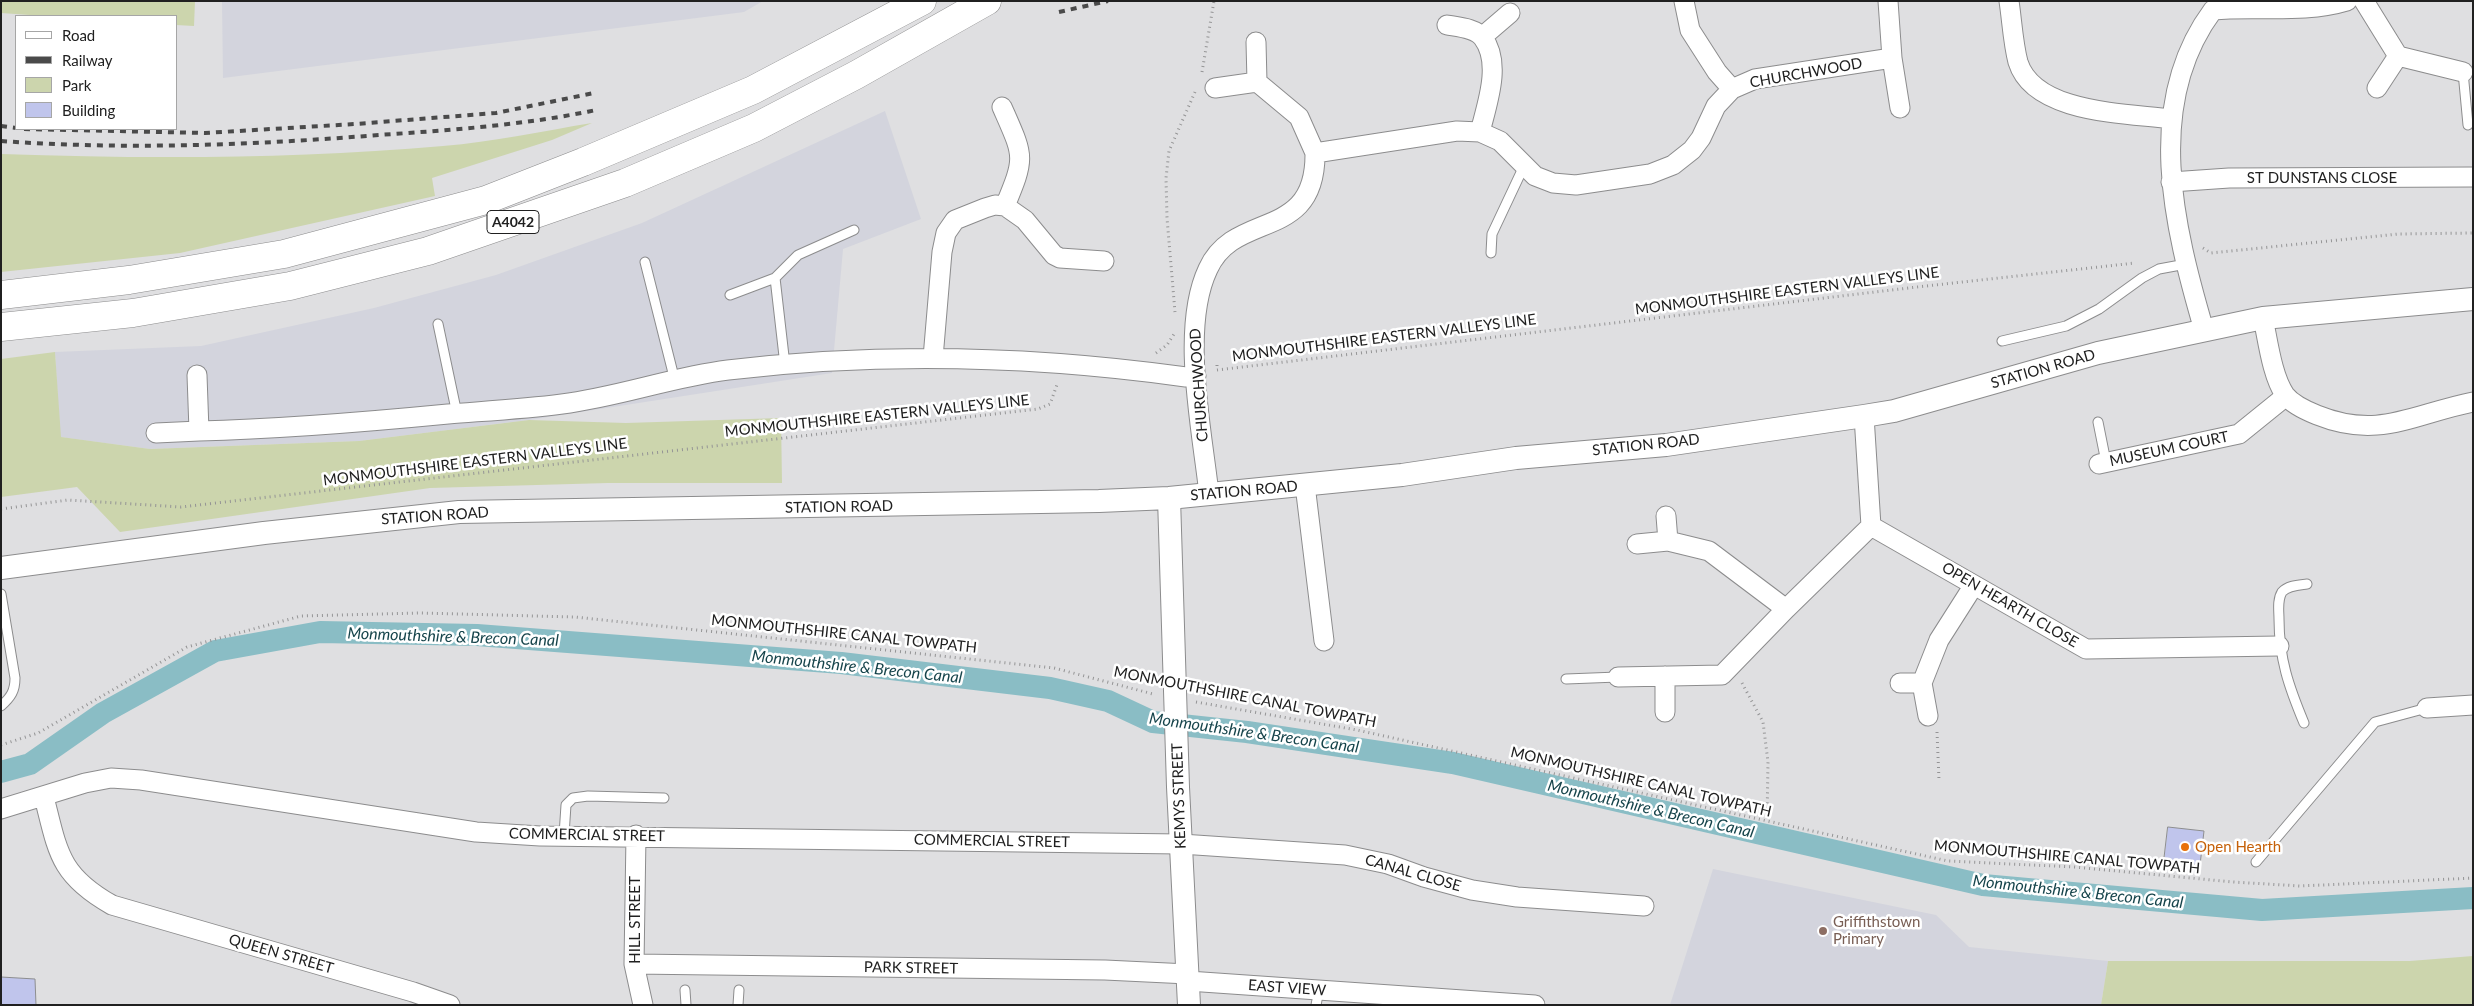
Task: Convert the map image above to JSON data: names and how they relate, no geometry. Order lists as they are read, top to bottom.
{
  "streets": {
    "highway": ["A4042"],
    "street": [
      "CHURCHWOOD",
      "ST DUNSTANS CLOSE",
      "STATION ROAD",
      "MUSEUM COURT",
      "OPEN HEARTH CLOSE",
      "KEMYS STREET",
      "COMMERCIAL STREET",
      "CANAL CLOSE",
      "HILL STREET",
      "QUEEN STREET",
      "PARK STREET",
      "EAST VIEW"
    ],
    "path": ["MONMOUTHSHIRE EASTERN VALLEYS LINE", "MONMOUTHSHIRE CANAL TOWPATH"]
  },
  "crossings": [
    ["CHURCHWOOD", "STATION ROAD"],
    ["STATION ROAD", "KEMYS STREET"],
    ["MONMOUTHSHIRE CANAL TOWPATH", "KEMYS STREET"],
    ["KEMYS STREET", "COMMERCIAL STREET"],
    ["KEMYS STREET", "CANAL CLOSE"],
    ["KEMYS STREET", "PARK STREET"],
    ["KEMYS STREET", "EAST VIEW"],
    ["COMMERCIAL STREET", "CANAL CLOSE"],
    ["COMMERCIAL STREET", "HILL STREET"],
    ["COMMERCIAL STREET", "QUEEN STREET"],
    ["HILL STREET", "PARK STREET"],
    ["PARK STREET", "EAST VIEW"]
  ],
  "water": ["Monmouthshire & Brecon Canal"],
  "places": ["Open Hearth", "Griffithstown Primary"],
  "legend": [
    "Road",
    "Railway",
    "Park",
    "Building"
  ]
}
